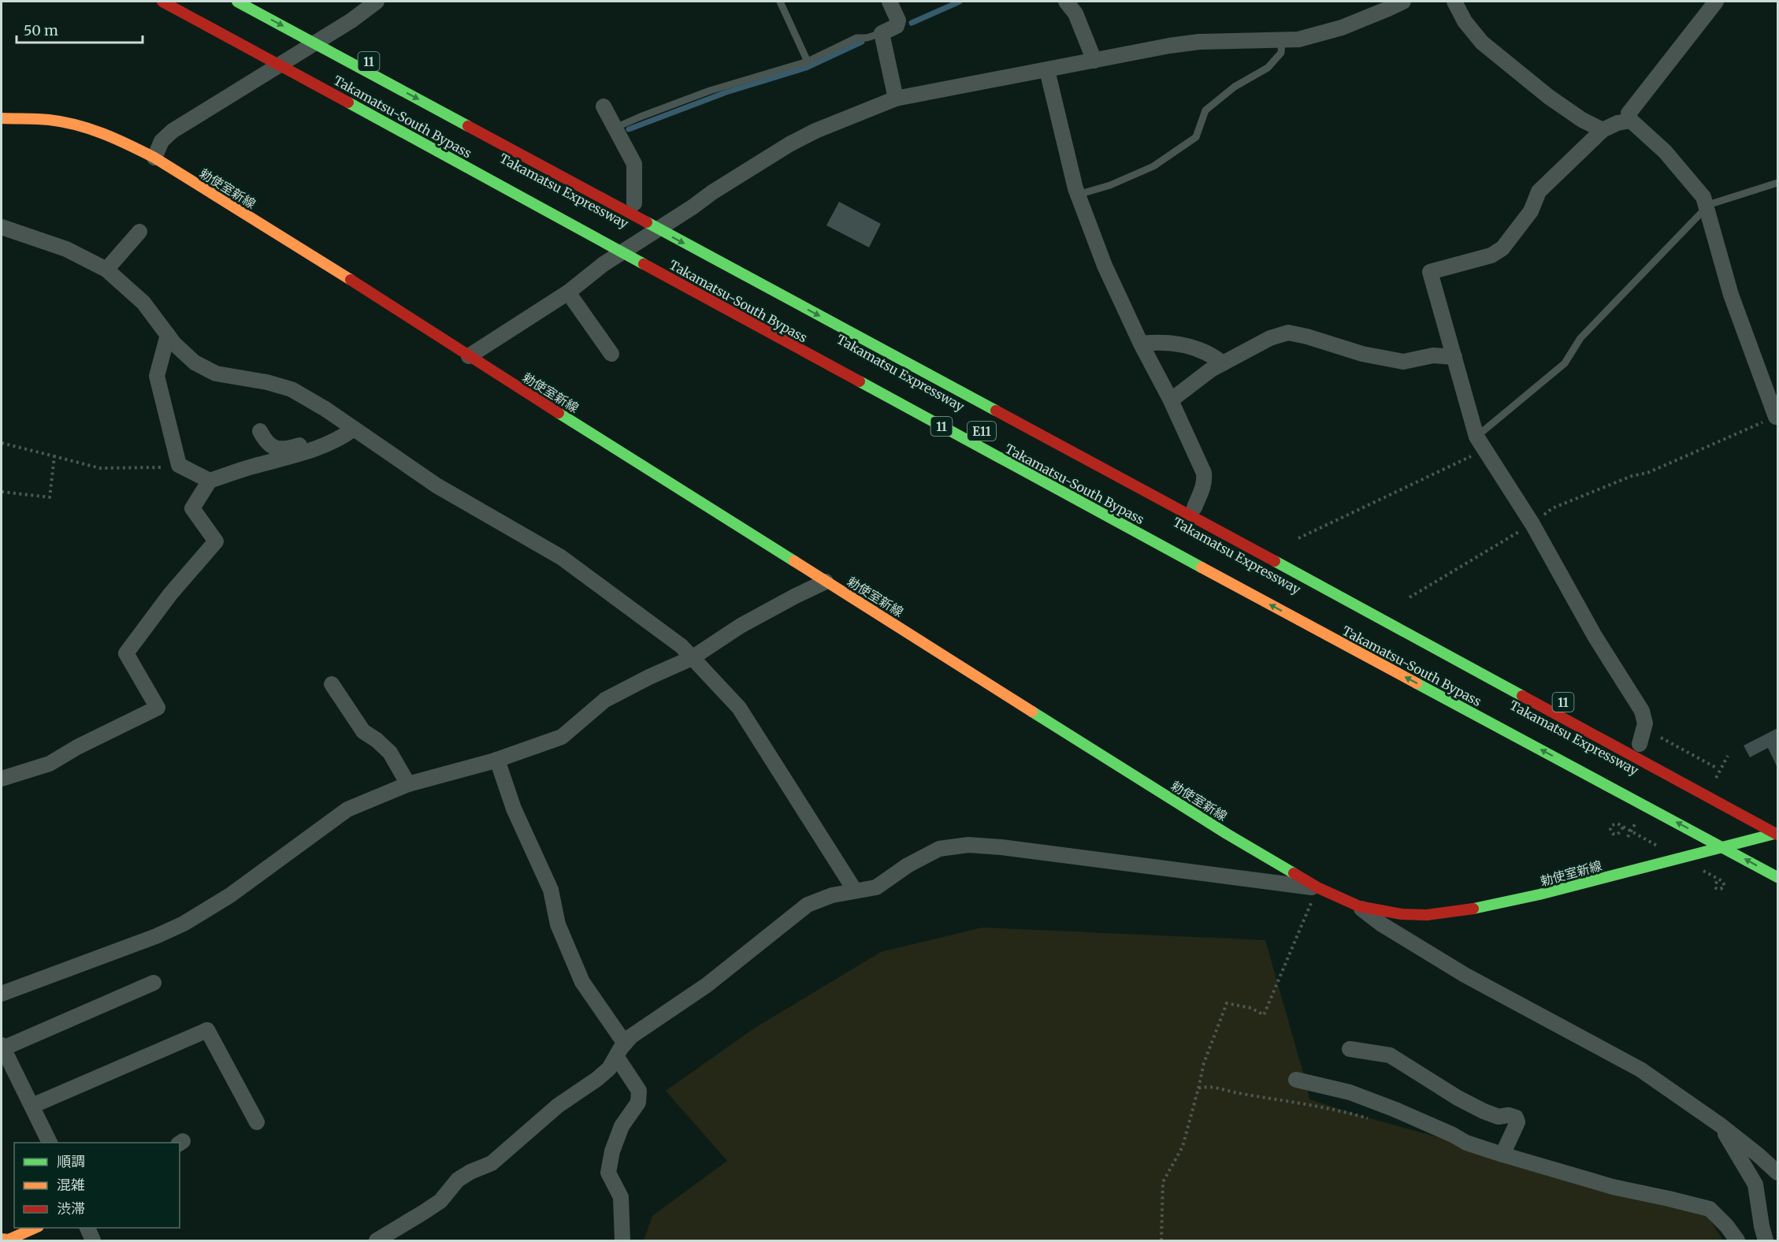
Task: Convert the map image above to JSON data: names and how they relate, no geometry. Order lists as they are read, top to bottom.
{
  "streets": {
    "main road": [
      "11",
      "Takamatsu-South Bypass",
      "勅使室新線",
      "Takamatsu Expressway",
      "E11"
    ]
  },
  "crossings": [
    ["Takamatsu-South Bypass", "勅使室新線"],
    ["勅使室新線", "Takamatsu Expressway"]
  ],
  "legend": ["順調", "混雑", "渋滞"],
  "scale_bar": "50 m"
}
